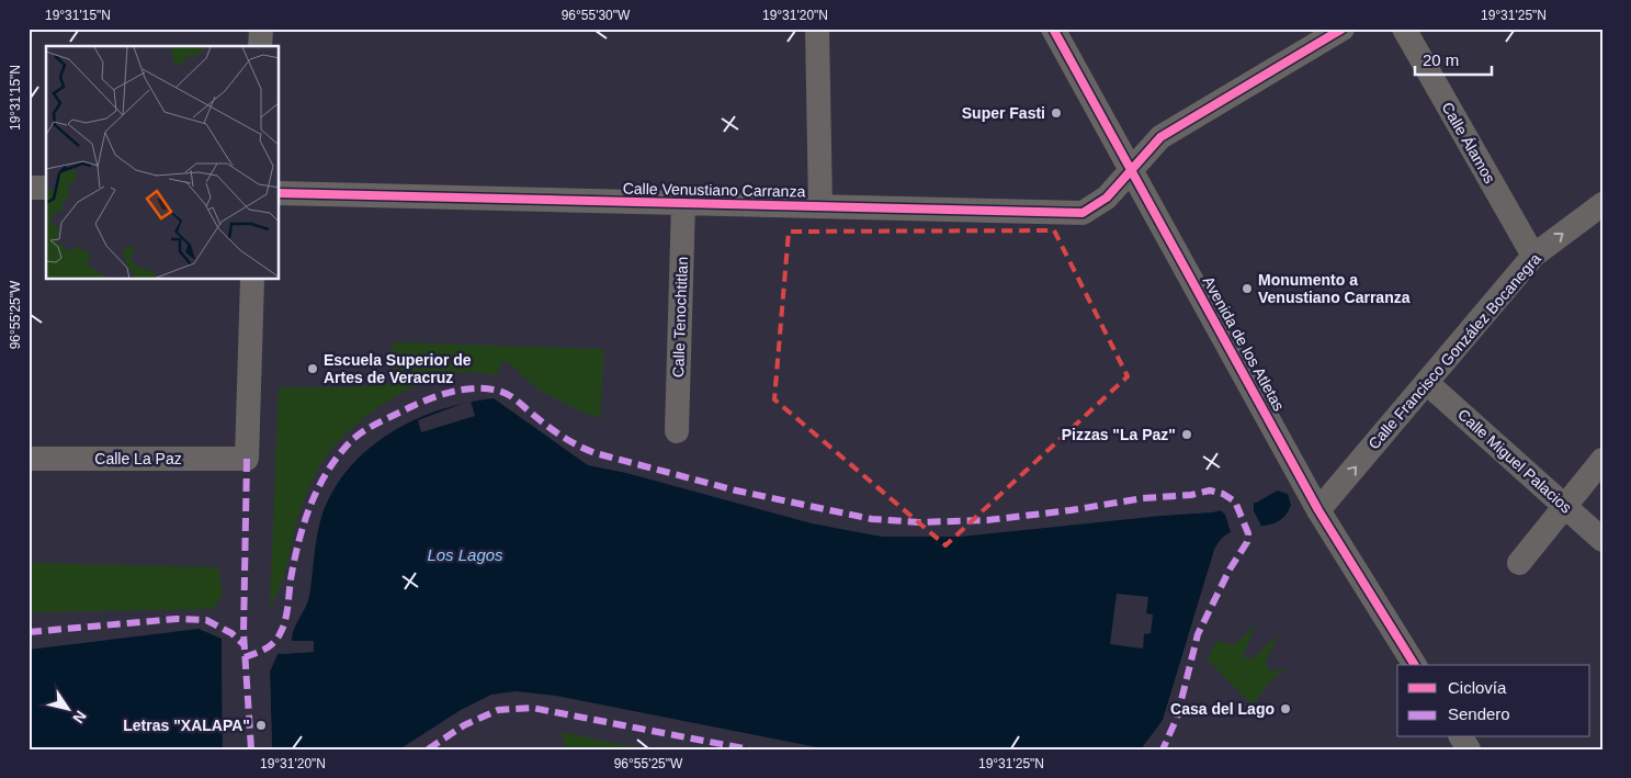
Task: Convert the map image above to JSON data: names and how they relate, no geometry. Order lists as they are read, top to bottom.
{
  "streets": {
    "street": [
      "Calle Álamos",
      "Calle Venustiano Carranza",
      "Calle Tenochtitlan",
      "Avenida de los Atletas",
      "Calle Francisco González Bocanegra",
      "Calle La Paz",
      "Calle Miguel Palacios"
    ]
  },
  "crossings": [
    ["Calle Álamos", "Calle Francisco González Bocanegra"],
    ["Calle Venustiano Carranza", "Calle Tenochtitlan"],
    ["Calle Venustiano Carranza", "Avenida de los Atletas"],
    ["Avenida de los Atletas", "Calle Francisco González Bocanegra"],
    ["Calle Francisco González Bocanegra", "Calle Miguel Palacios"]
  ],
  "water": ["Los Lagos"],
  "places": [
    "Super Fasti",
    "Monumento a Venustiano Carranza",
    "Escuela Superior de Artes de Veracruz",
    "Pizzas \"La Paz\"",
    "Casa del Lago",
    "Letras \"XALAPA\""
  ],
  "legend": ["Ciclovía", "Sendero"],
  "scale_bar": "20 m",
  "north": "bottom right",
  "coordinates": [
    "19°31'15\"N",
    "96°55'30\"W",
    "19°31'20\"N",
    "19°31'25\"N",
    "96°55'25\"W"
  ]
}
